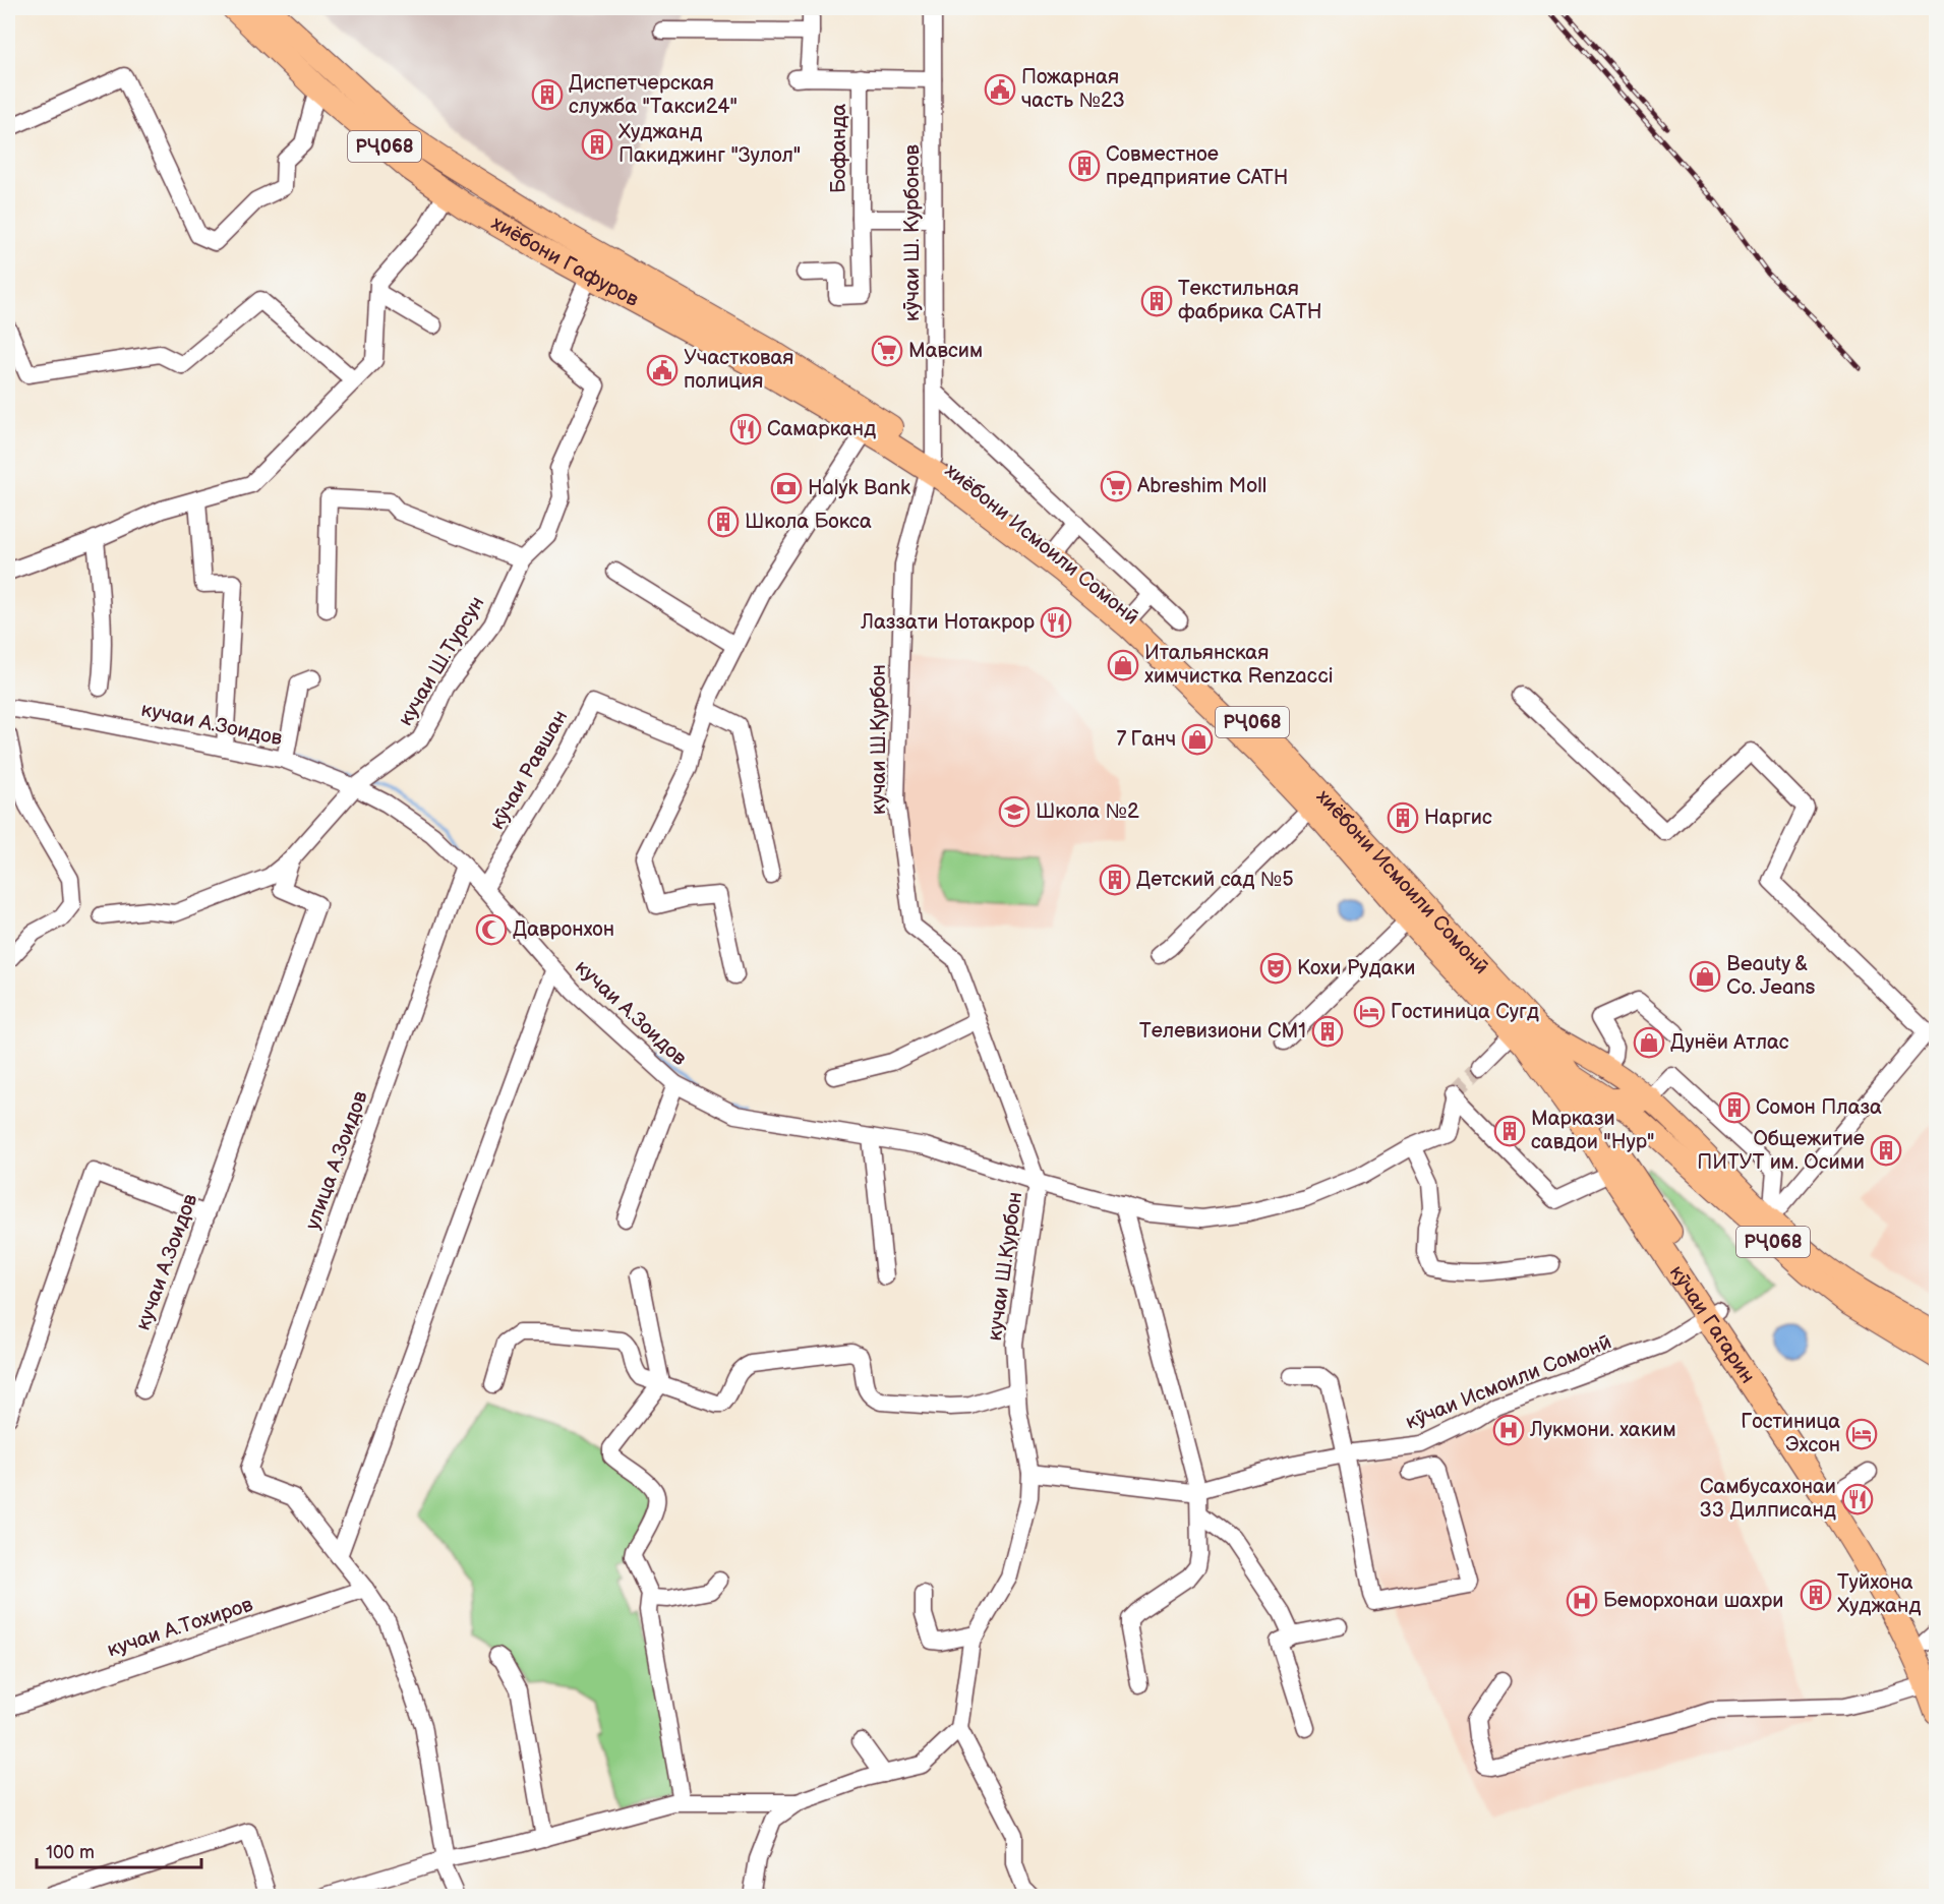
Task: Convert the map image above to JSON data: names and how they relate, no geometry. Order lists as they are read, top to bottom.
{
  "streets": {
    "highway": [
      "РҶ068",
      "хиёбони Гафуров",
      "хиёбони Исмоили Сомонӣ",
      "кӯчаи Гагарин"
    ],
    "street": [
      "Бофанда",
      "кӯчаи Ш. Курбонов",
      "кучаи Ш.Турсун",
      "кучаи А.Зоидов",
      "кучаи Ш.Қурбон",
      "кӯчаи Равшан",
      "улица А.Зоидов",
      "кӯчаи Исмоили Сомонӣ",
      "кучаи А.Тохиров"
    ]
  },
  "crossings": [
    ["РҶ068", "кӯчаи Ш. Курбонов"],
    ["РҶ068", "хиёбони Гафуров"],
    ["РҶ068", "хиёбони Исмоили Сомонӣ"],
    ["РҶ068", "кучаи Ш.Қурбон"],
    ["РҶ068", "кӯчаи Гагарин"],
    ["Бофанда", "кӯчаи Ш. Курбонов"],
    ["кӯчаи Ш. Курбонов", "хиёбони Гафуров"],
    ["кӯчаи Ш. Курбонов", "хиёбони Исмоили Сомонӣ"],
    ["кӯчаи Ш. Курбонов", "кучаи Ш.Қурбон"],
    ["хиёбони Гафуров", "хиёбони Исмоили Сомонӣ"],
    ["хиёбони Гафуров", "кучаи Ш.Турсун"],
    ["хиёбони Гафуров", "кучаи Ш.Қурбон"],
    ["хиёбони Исмоили Сомонӣ", "кучаи Ш.Қурбон"],
    ["хиёбони Исмоили Сомонӣ", "кӯчаи Гагарин"],
    ["кучаи Ш.Турсун", "кучаи А.Зоидов"],
    ["кучаи А.Зоидов", "кучаи Ш.Қурбон"],
    ["кучаи А.Зоидов", "кӯчаи Равшан"],
    ["кучаи А.Зоидов", "улица А.Зоидов"],
    ["кучаи А.Зоидов", "кӯчаи Гагарин"],
    ["кучаи Ш.Қурбон", "кӯчаи Исмоили Сомонӣ"],
    ["кӯчаи Гагарин", "кӯчаи Исмоили Сомонӣ"]
  ],
  "places": {
    "public building": ["Пожарная часть №23", "Участковая полиция"],
    "building": [
      "Диспетчерская служба \"Такси24\"",
      "Худжанд Пакиджинг \"Зулол\"",
      "Совместное предприятие CATH",
      "Текстильная фабрика САТН",
      "Школа Бокса",
      "Наргис",
      "Детский сад №5",
      "Телевизиони СМ1",
      "Сомон Плаза",
      "Маркази савдои \"Нур\"",
      "Общежитие ПИТУТ им. Осими",
      "Туйхона Худжанд"
    ],
    "supermarket": ["Мавсим", "Abreshim Moll"],
    "restaurant": ["Самарканд", "Лаззати Нотакрор", "Самбусахонаи 33 Дилписанд"],
    "bank": ["Halyk Bank"],
    "shop": [
      "Итальянская химчистка Renzacci",
      "7 Ганч",
      "Beauty & Co. Jeans",
      "Дунёи Атлас"
    ],
    "school or university": ["Школа №2"],
    "mosque": ["Давронхон"],
    "theatre": ["Кохи Рудаки"],
    "hotel": ["Гостиница Сугд", "Гостиница Эхсон"],
    "hospital": ["Лукмони. хаким", "Беморхонаи шахри"]
  },
  "scale_bar": "100 m"
}
